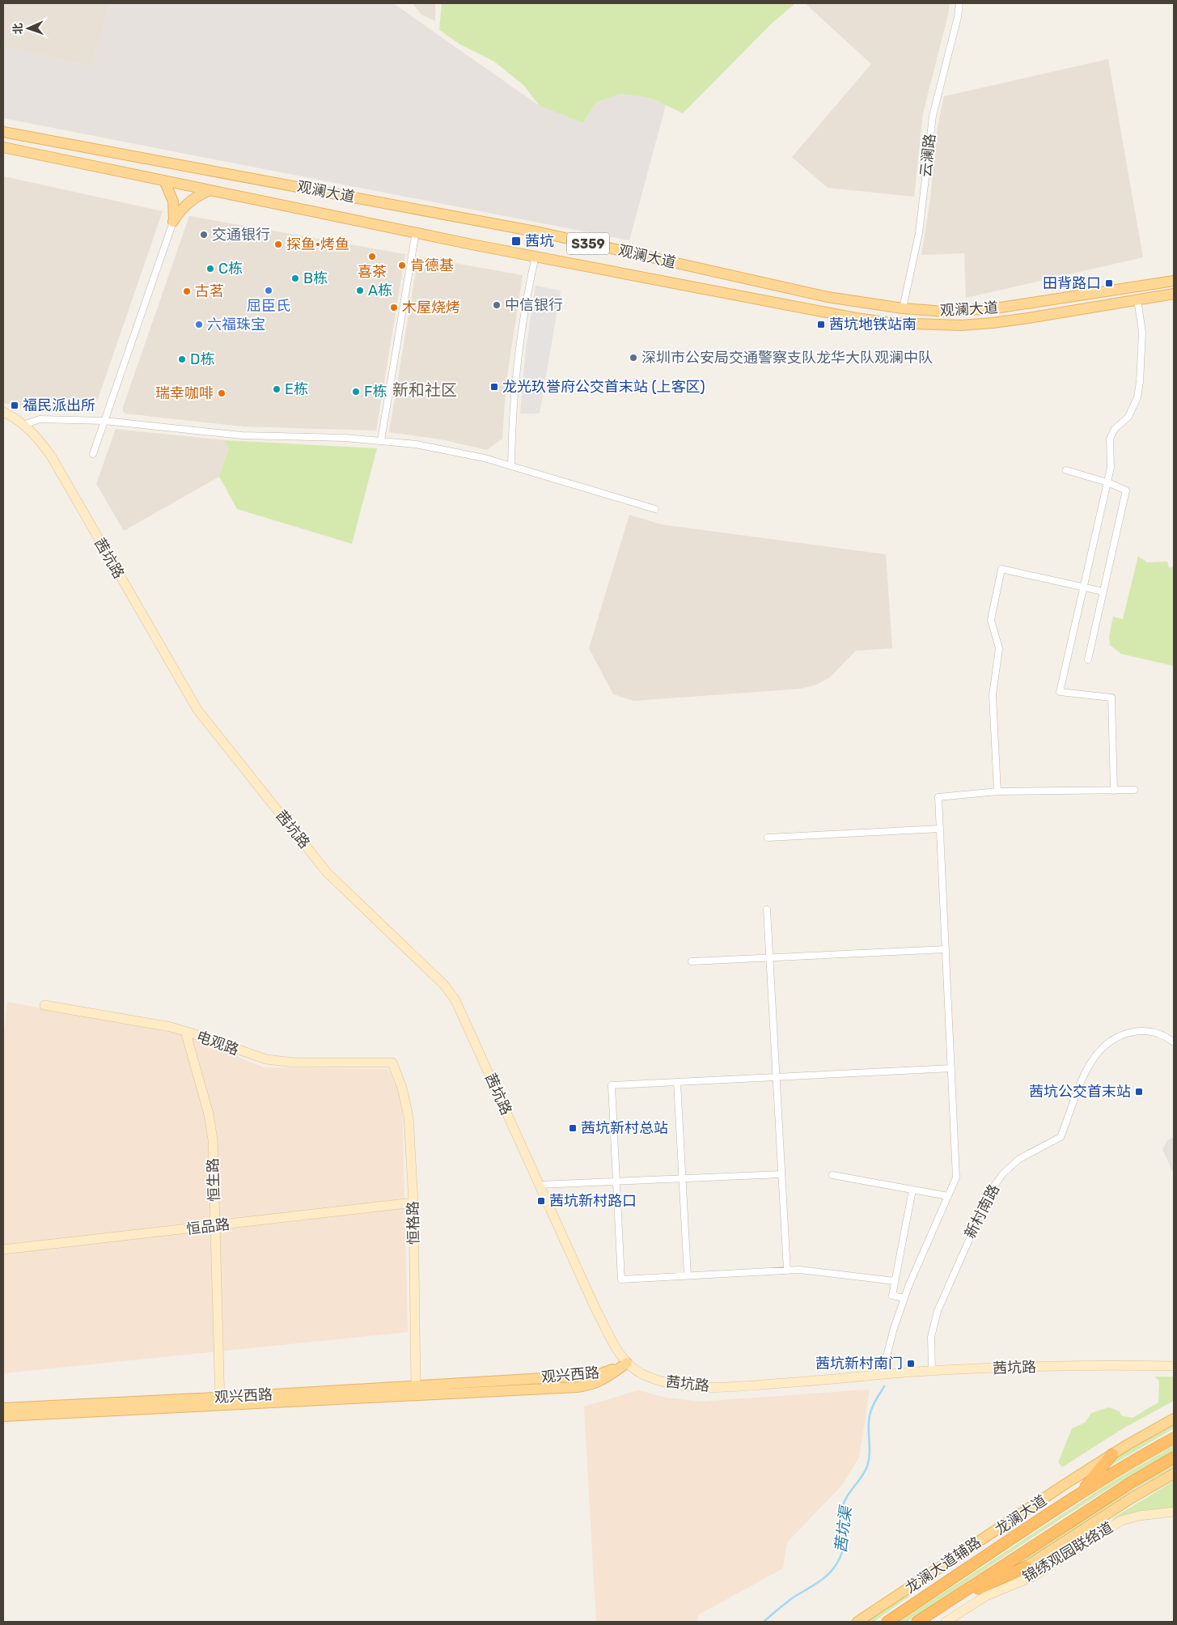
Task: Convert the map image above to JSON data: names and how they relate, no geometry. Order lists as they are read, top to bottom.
{
  "streets": {
    "highway": ["龙澜大道"],
    "main road": [
      "观澜大道",
      "S359",
      "观兴西路",
      "龙澜大道辅路"
    ],
    "street": [
      "云澜路",
      "茜坑路",
      "电观路",
      "恒生路",
      "新村南路",
      "恒格路",
      "恒品路",
      "锦绣观园联络道"
    ]
  },
  "crossings": [
    ["云澜路", "观澜大道"],
    ["茜坑路", "新村南路"],
    ["茜坑路", "观兴西路"],
    ["电观路", "恒生路"],
    ["电观路", "恒格路"],
    ["恒生路", "恒品路"],
    ["恒生路", "观兴西路"],
    ["恒格路", "恒品路"],
    ["恒格路", "观兴西路"]
  ],
  "districts": ["新和社区"],
  "water": ["茜坑渠"],
  "places": {
    "other": [
      "交通银行",
      "探鱼·烤鱼",
      "喜茶",
      "肯德基",
      "C栋",
      "B栋",
      "屈臣氏",
      "A栋",
      "古茗",
      "中信银行",
      "木屋烧烤",
      "六福珠宝",
      "深圳市公安局交通警察支队龙华大队观澜中队",
      "D栋",
      "E栋",
      "F栋",
      "瑞幸咖啡"
    ],
    "transit": [
      "茜坑",
      "田背路口",
      "茜坑地铁站南",
      "龙光玖誉府公交首末站 (上客区)",
      "福民派出所",
      "茜坑公交首末站",
      "茜坑新村总站",
      "茜坑新村路口",
      "茜坑新村南门"
    ]
  },
  "north": "left"
}
